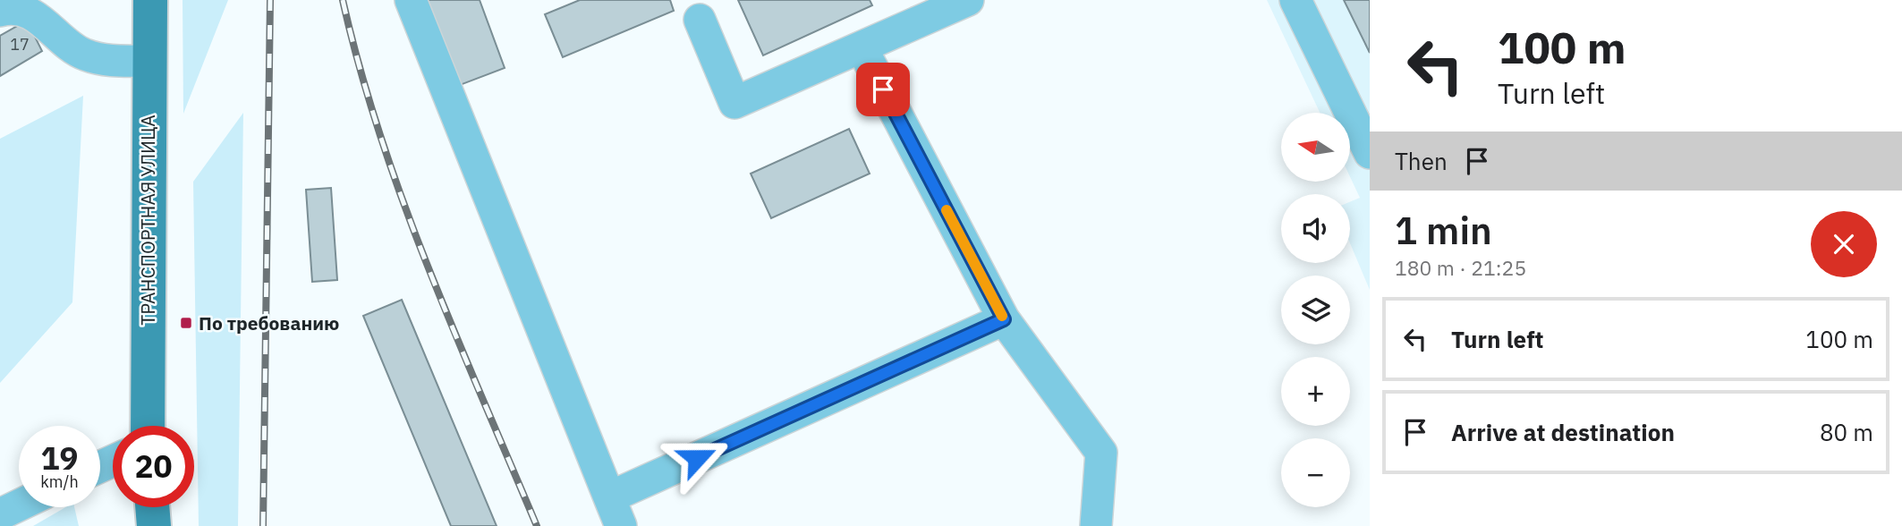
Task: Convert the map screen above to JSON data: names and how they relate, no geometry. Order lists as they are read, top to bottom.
{
  "streets": {
    "main road": ["ТРАНСПОРТНАЯ УЛИЦА"]
  },
  "places": {
    "transit": ["По требованию"]
  },
  "house_numbers": ["17"],
  "north": "left",
  "page": {
    "turn": ["100 m", "Turn left"],
    "map_buttons": ["+", "−"],
    "then": "Then",
    "heading": ["1 min", "180 m · 21:25"],
    "list": [
      {
        "name": "Turn left",
        "value": "100 m"
      },
      {
        "name": "Arrive at destination",
        "value": "80 m"
      }
    ],
    "speed": "19 km/h",
    "limit": "20"
  }
}
